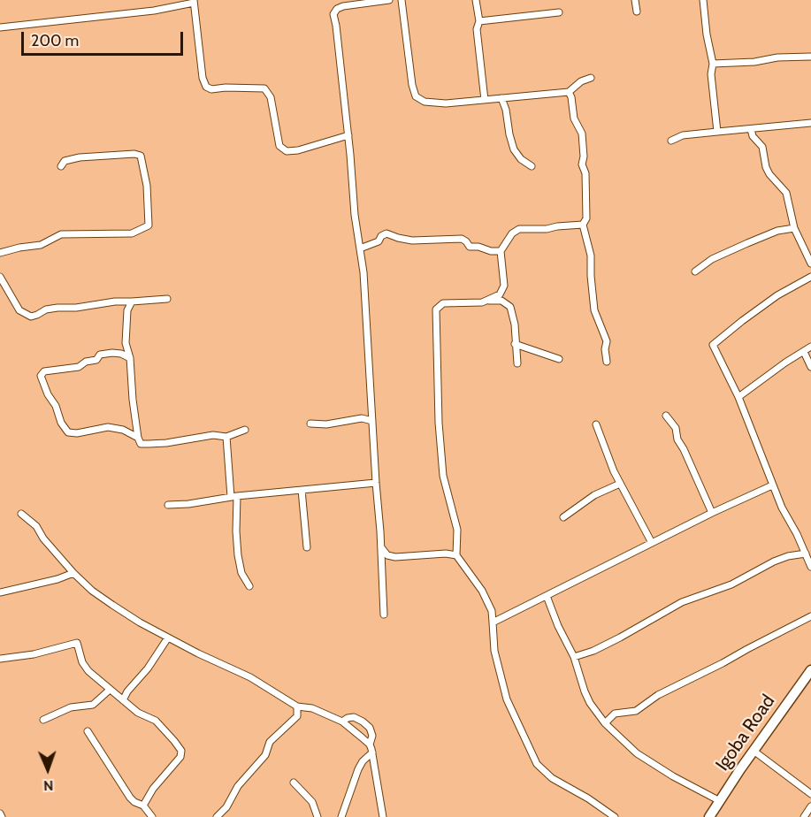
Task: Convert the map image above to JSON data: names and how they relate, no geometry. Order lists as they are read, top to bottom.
{
  "streets": {
    "street": ["Igoba Road"]
  },
  "scale_bar": "200 m",
  "north": "bottom"
}
